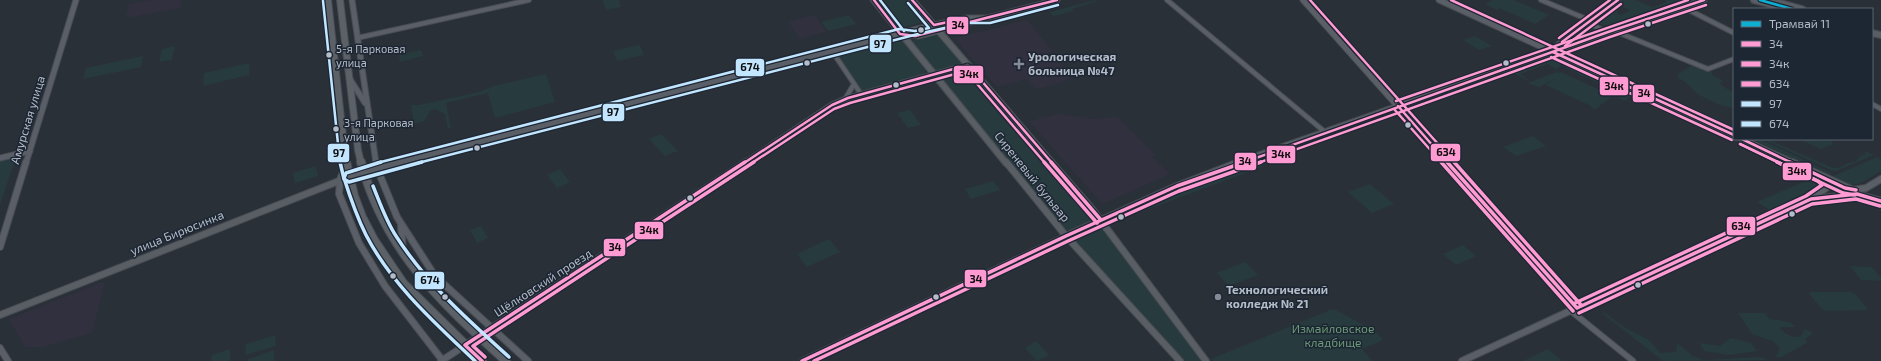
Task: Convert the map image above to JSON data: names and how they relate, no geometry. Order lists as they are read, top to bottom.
{
  "streets": {
    "main road": ["Сиреневый бульвар", "улица Бирюсинка"],
    "street": ["Амурская улица", "Щёлковский проезд"]
  },
  "crossings": [
    ["Сиреневый бульвар", "Щёлковский проезд"]
  ],
  "parks": ["Измайловское кладбище"],
  "places": {
    "other": ["5-я Парковая улица", "3-я Парковая улица", "Технологический колледж № 21"],
    "health": ["Урологическая больница №47"]
  },
  "lines": [
    "tram line 11",
    "transit line 34",
    "transit line 634",
    "transit line 674",
    "transit line 97",
    "transit line 34к"
  ],
  "legend": [
    "Трамвай 11",
    "34",
    "34к",
    "634",
    "97",
    "674"
  ]
}
